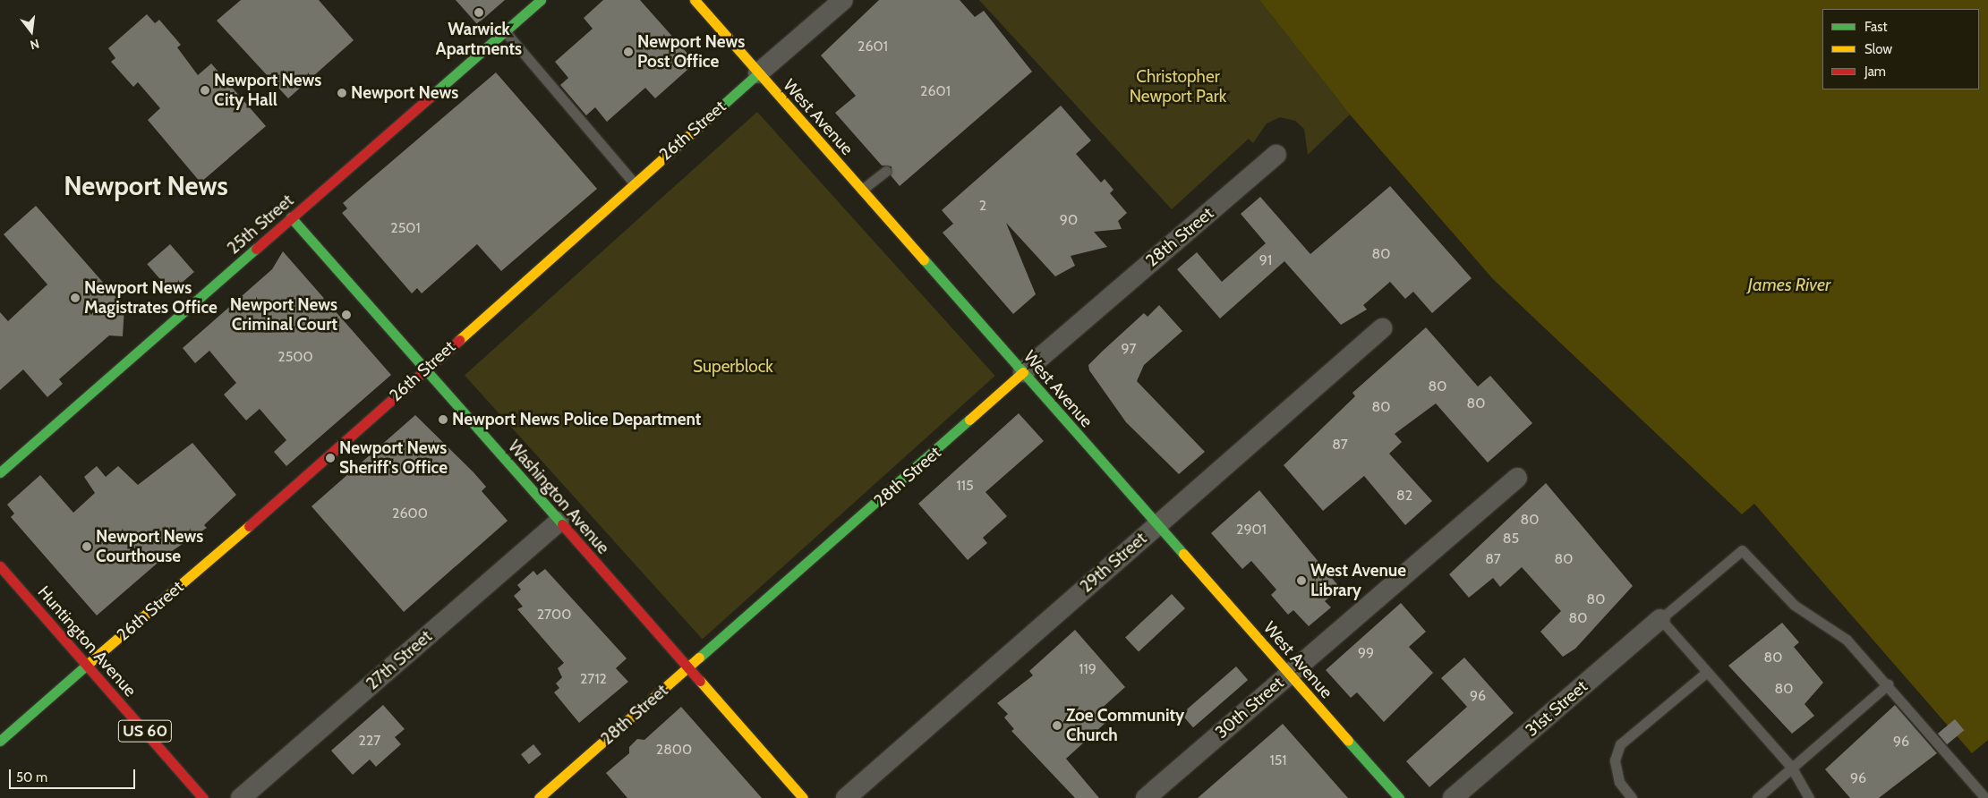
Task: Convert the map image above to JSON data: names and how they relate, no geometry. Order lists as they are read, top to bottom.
{
  "streets": {
    "street": [
      "West Avenue",
      "26th Street",
      "25th Street",
      "28th Street",
      "Washington Avenue",
      "29th Street",
      "Huntington Avenue",
      "27th Street",
      "30th Street",
      "31st Street",
      "US 60"
    ]
  },
  "crossings": [
    ["West Avenue", "26th Street"],
    ["West Avenue", "28th Street"],
    ["West Avenue", "29th Street"],
    ["West Avenue", "30th Street"],
    ["26th Street", "Washington Avenue"],
    ["26th Street", "Huntington Avenue"],
    ["25th Street", "Washington Avenue"],
    ["28th Street", "Washington Avenue"],
    ["Washington Avenue", "27th Street"]
  ],
  "districts": ["Newport News"],
  "water": ["James River"],
  "parks": ["Christopher Newport Park", "Superblock"],
  "places": [
    "Warwick Apartments",
    "Newport News Post Office",
    "Newport News City Hall",
    "Newport News",
    "Newport News Magistrates Office",
    "Newport News Criminal Court",
    "Newport News Police Department",
    "Newport News Sheriff's Office",
    "Newport News Courthouse",
    "West Avenue Library",
    "Zoe Community Church"
  ],
  "house_numbers": [
    "2601",
    "2601",
    "2",
    "90",
    "2501",
    "80",
    "91",
    "97",
    "2500",
    "80",
    "80",
    "80",
    "87",
    "115",
    "82",
    "2600",
    "80",
    "2901",
    "85",
    "87",
    "80",
    "80",
    "2700",
    "80",
    "99",
    "80",
    "119",
    "2712",
    "80",
    "96",
    "227",
    "96",
    "2800",
    "151",
    "96"
  ],
  "legend": ["Fast", "Slow", "Jam"],
  "scale_bar": "50 m",
  "north": "bottom"
}
